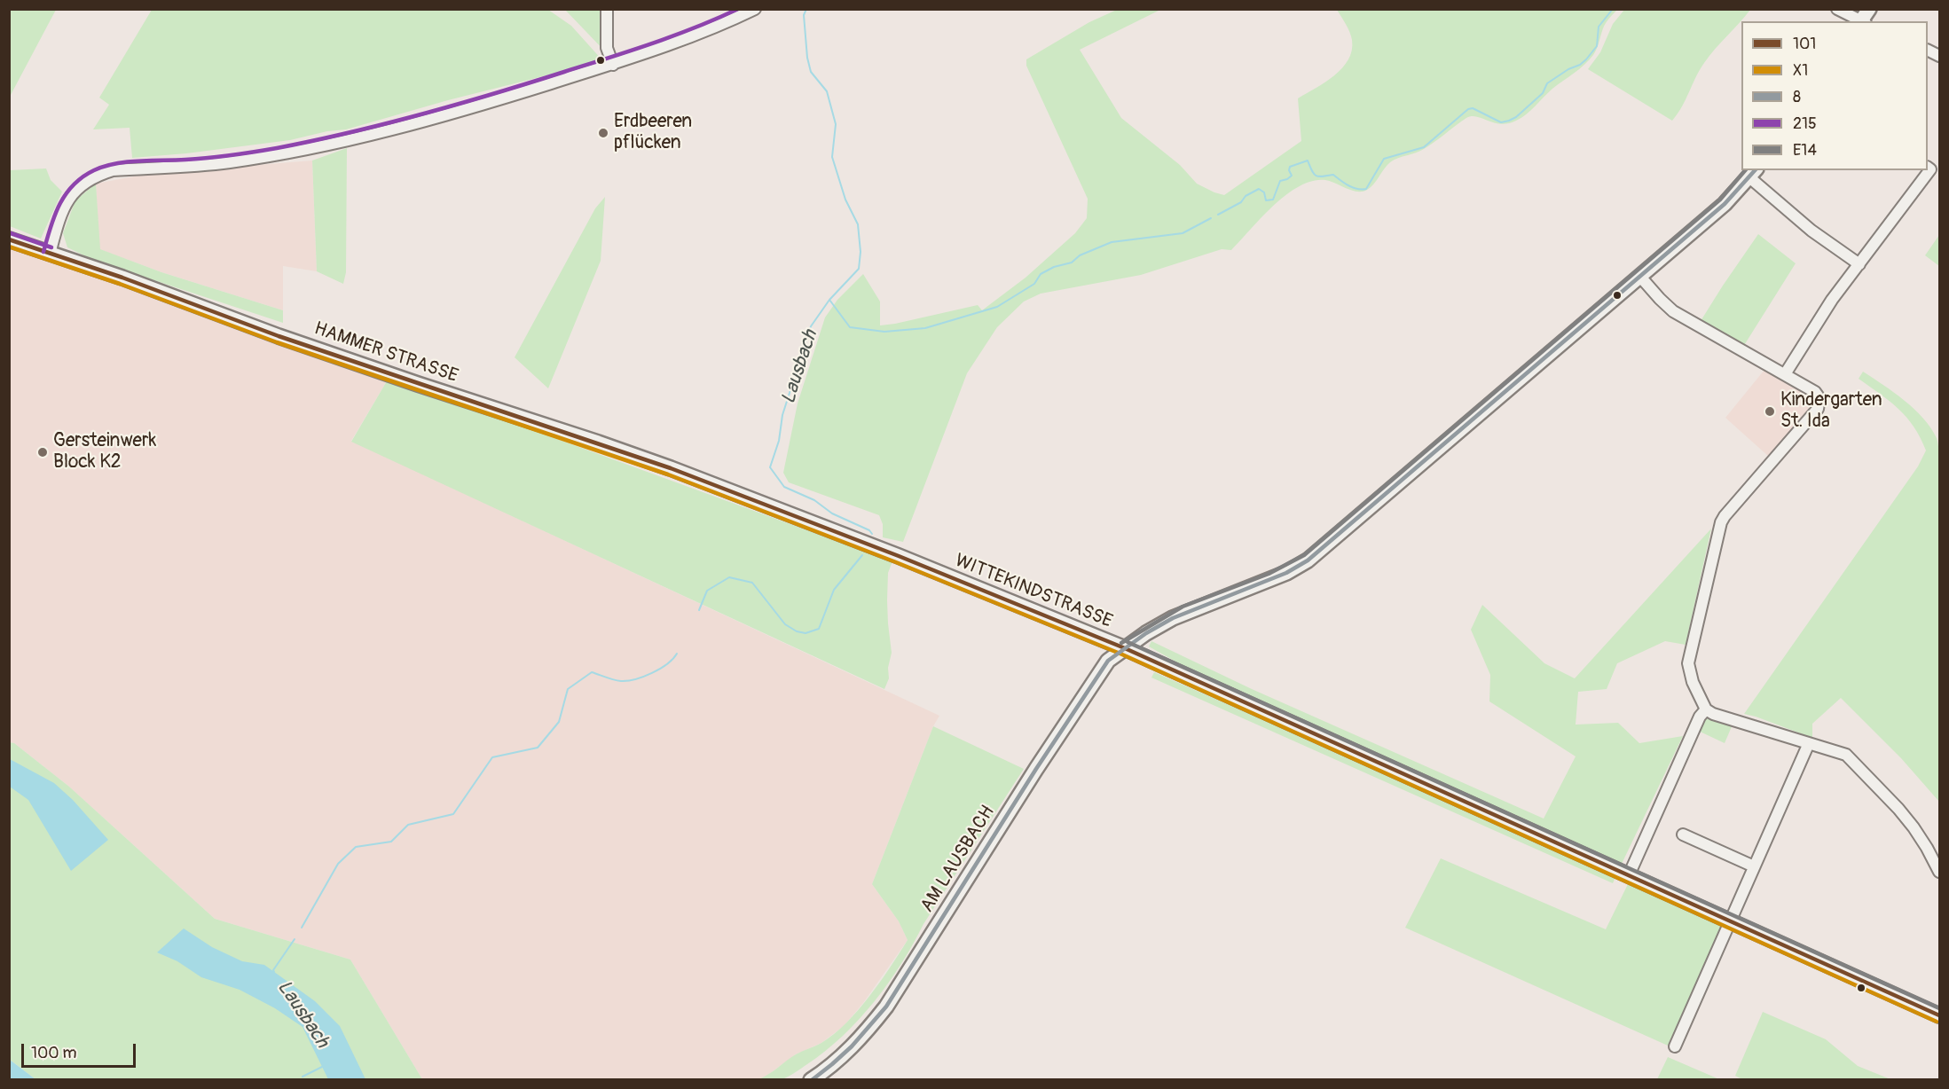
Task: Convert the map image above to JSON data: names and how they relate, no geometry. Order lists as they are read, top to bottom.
{
  "streets": {
    "main road": ["HAMMER STRASSE", "WITTEKINDSTRASSE", "AM LAUSBACH"]
  },
  "crossings": [
    ["HAMMER STRASSE", "WITTEKINDSTRASSE"],
    ["WITTEKINDSTRASSE", "AM LAUSBACH"]
  ],
  "water": ["Lausbach"],
  "places": ["Erdbeeren pflücken", "Kindergarten St. Ida", "Gersteinwerk Block K2"],
  "lines": [
    "transit line 215",
    "transit line 8",
    "transit line E14",
    "transit line 101",
    "transit line X1"
  ],
  "legend": [
    "101",
    "X1",
    "8",
    "215",
    "E14"
  ],
  "scale_bar": "100 m"
}
